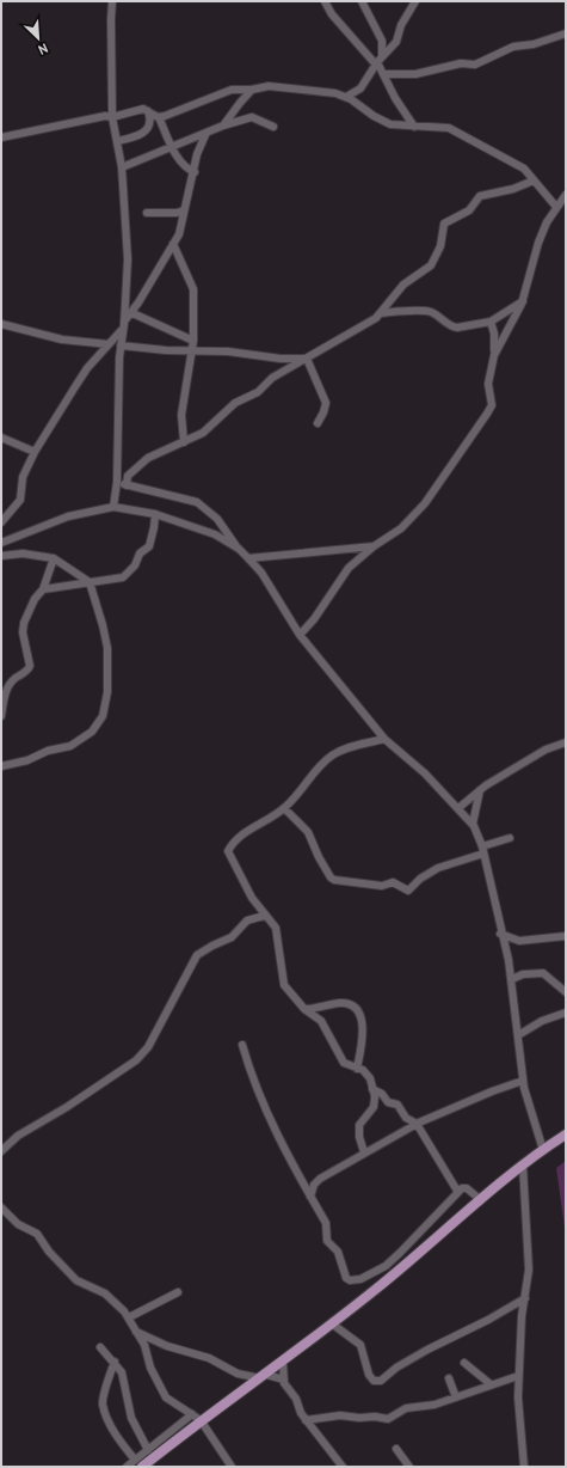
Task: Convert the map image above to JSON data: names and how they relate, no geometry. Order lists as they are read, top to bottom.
{
  "north": "bottom right"
}
